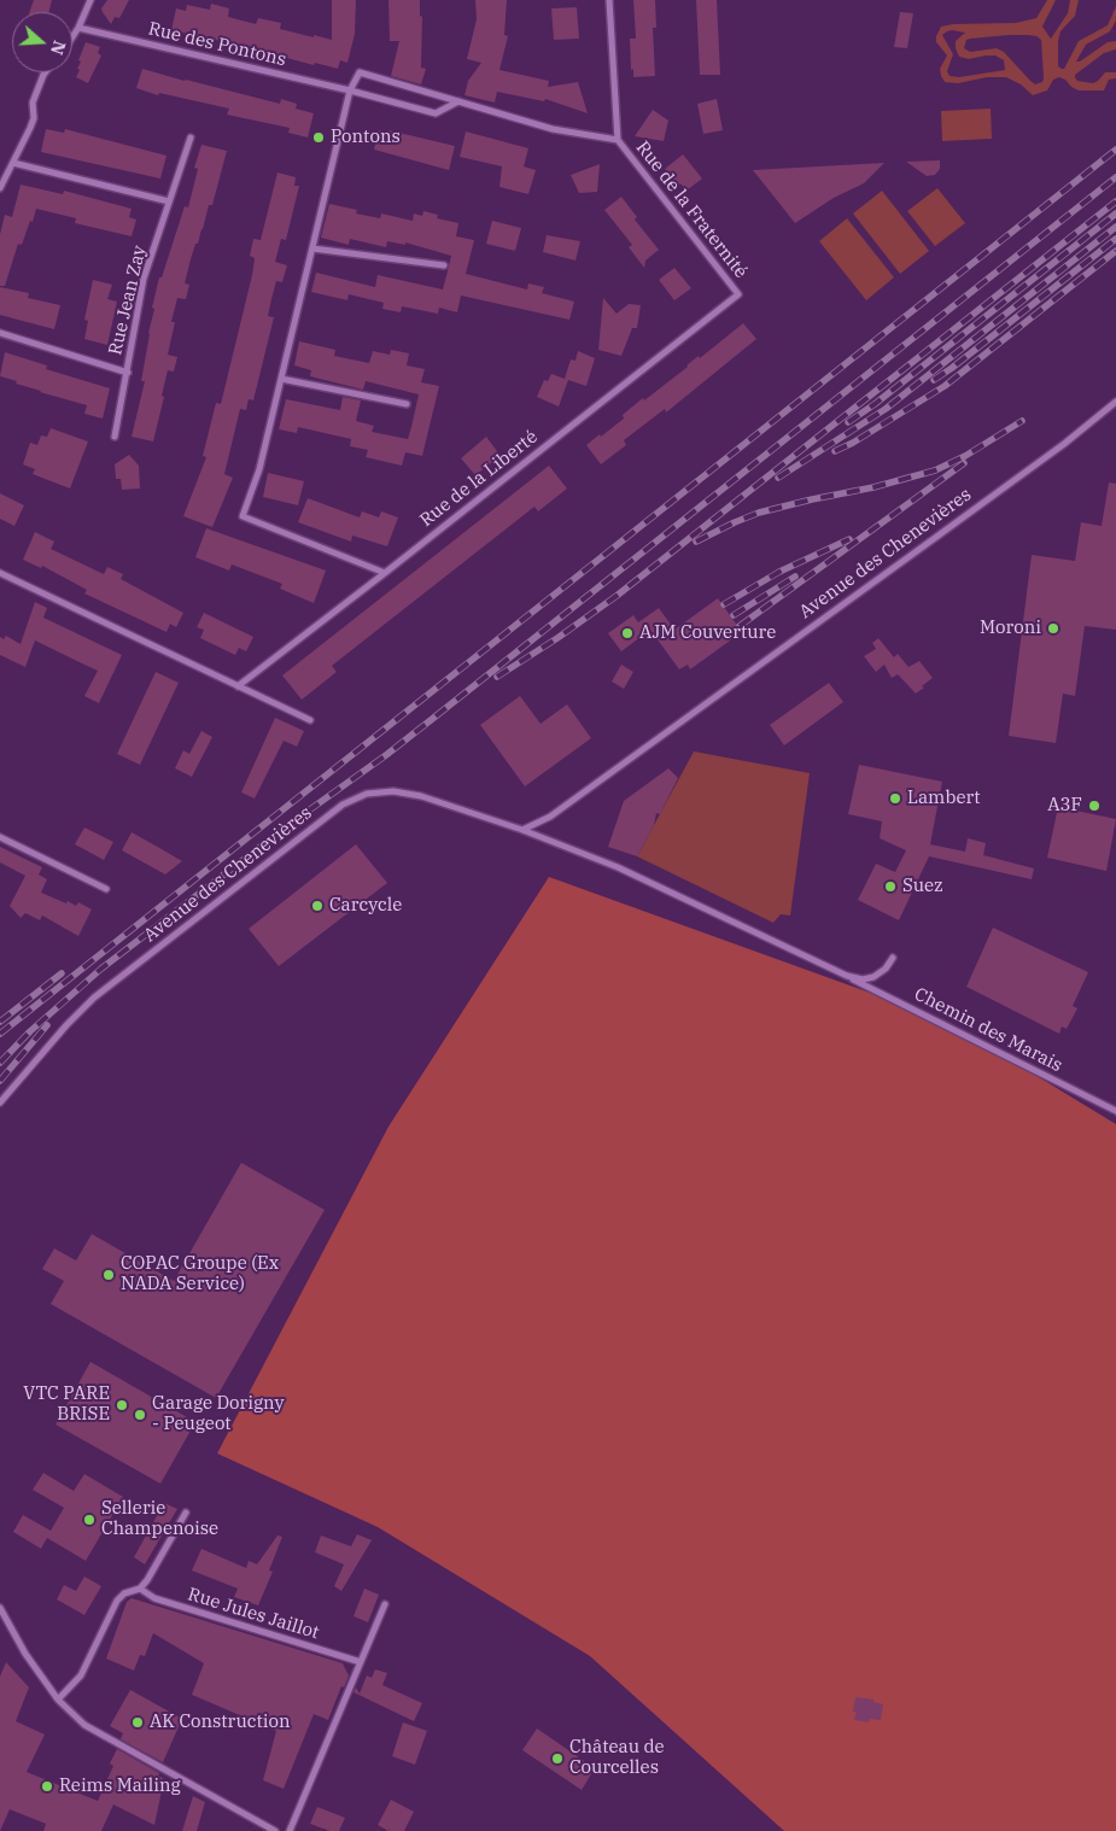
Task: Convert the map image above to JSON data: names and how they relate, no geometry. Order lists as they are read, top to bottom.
{
  "streets": {
    "street": [
      "Rue des Pontons",
      "Rue de la Fraternité",
      "Rue Jean Zay",
      "Rue de la Liberté",
      "Avenue des Chenevières",
      "Chemin des Marais",
      "Rue Jules Jaillot"
    ]
  },
  "crossings": [
    ["Rue de la Fraternité", "Rue de la Liberté"],
    ["Avenue des Chenevières", "Chemin des Marais"]
  ],
  "places": [
    "Pontons",
    "Moroni",
    "AJM Couverture",
    "Lambert",
    "A3F",
    "Suez",
    "Carcycle",
    "COPAC Groupe (Ex NADA Service)",
    "VTC PARE BRISE",
    "Garage Dorigny - Peugeot",
    "Sellerie Champenoise",
    "AK Construction",
    "Château de Courcelles",
    "Reims Mailing"
  ],
  "north": "right"
}
